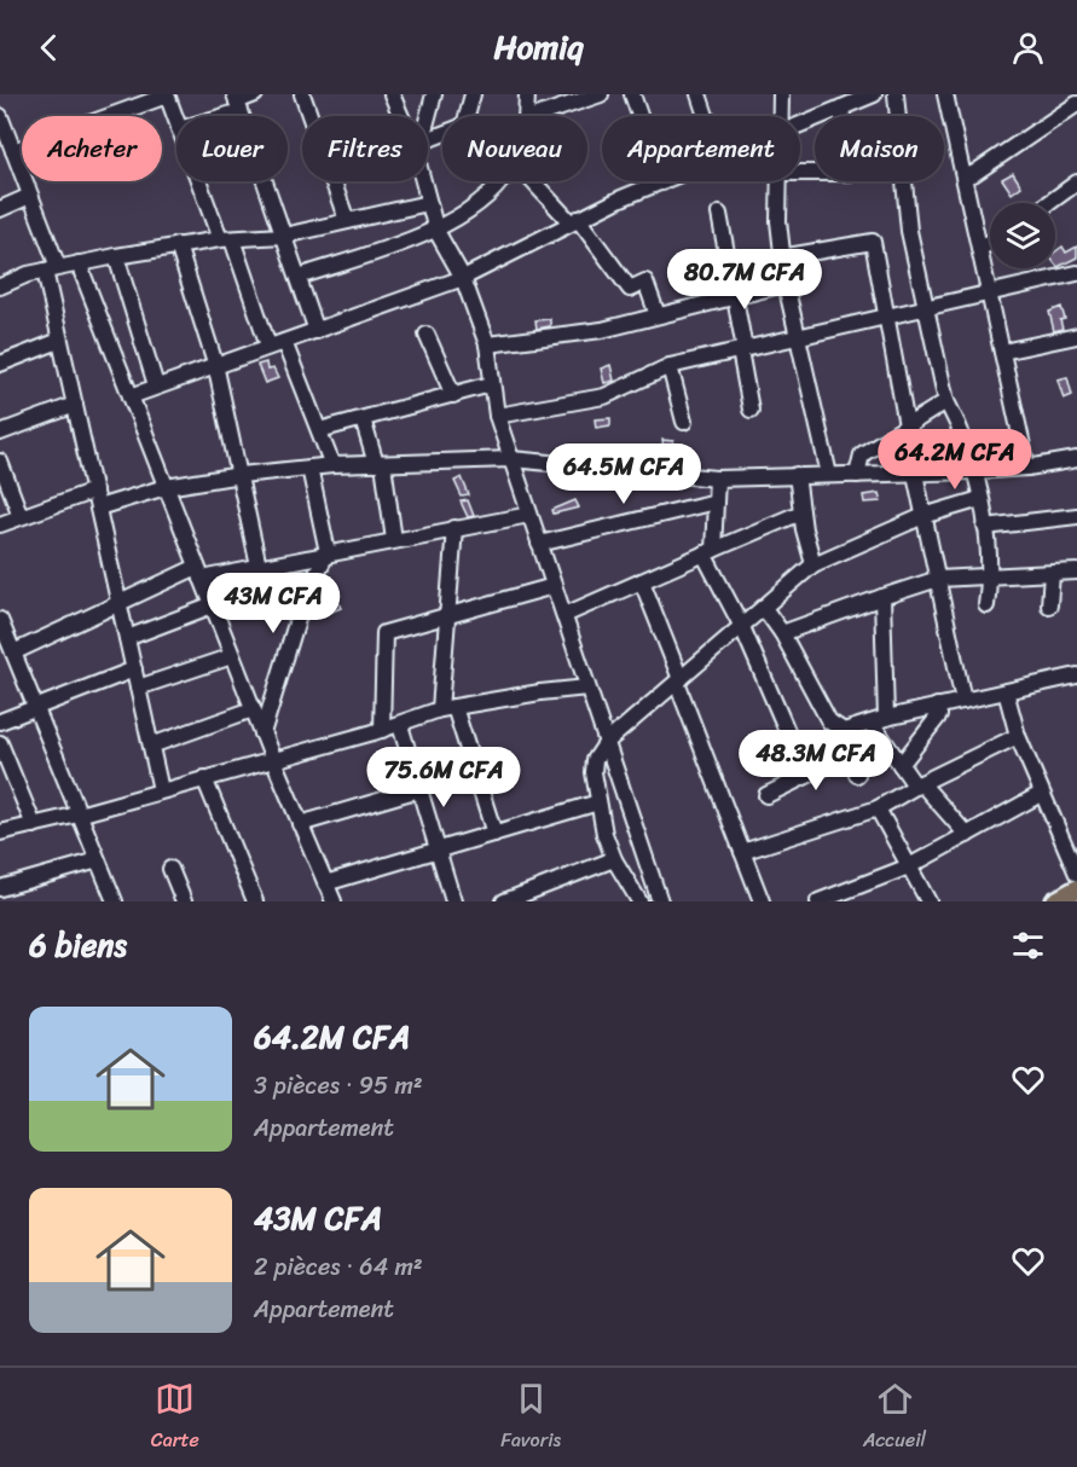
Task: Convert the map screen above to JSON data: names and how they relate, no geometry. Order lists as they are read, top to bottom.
{
  "page": {
    "header": "Homiq",
    "chip": [
      "Acheter",
      "Louer",
      "Filtres",
      "Nouveau",
      "Appartement",
      "Maison"
    ],
    "price": [
      "80.7M CFA",
      "64.2M CFA",
      "64.5M CFA",
      "43M CFA",
      "48.3M CFA",
      "75.6M CFA"
    ],
    "heading": "6 biens",
    "list": [
      {
        "name": "64.2M CFA",
        "note": "3 pièces · 95 m² · Appartement"
      },
      {
        "name": "43M CFA",
        "note": "2 pièces · 64 m² · Appartement"
      }
    ],
    "tabs": ["Carte", "Favoris", "Accueil"]
  }
}
